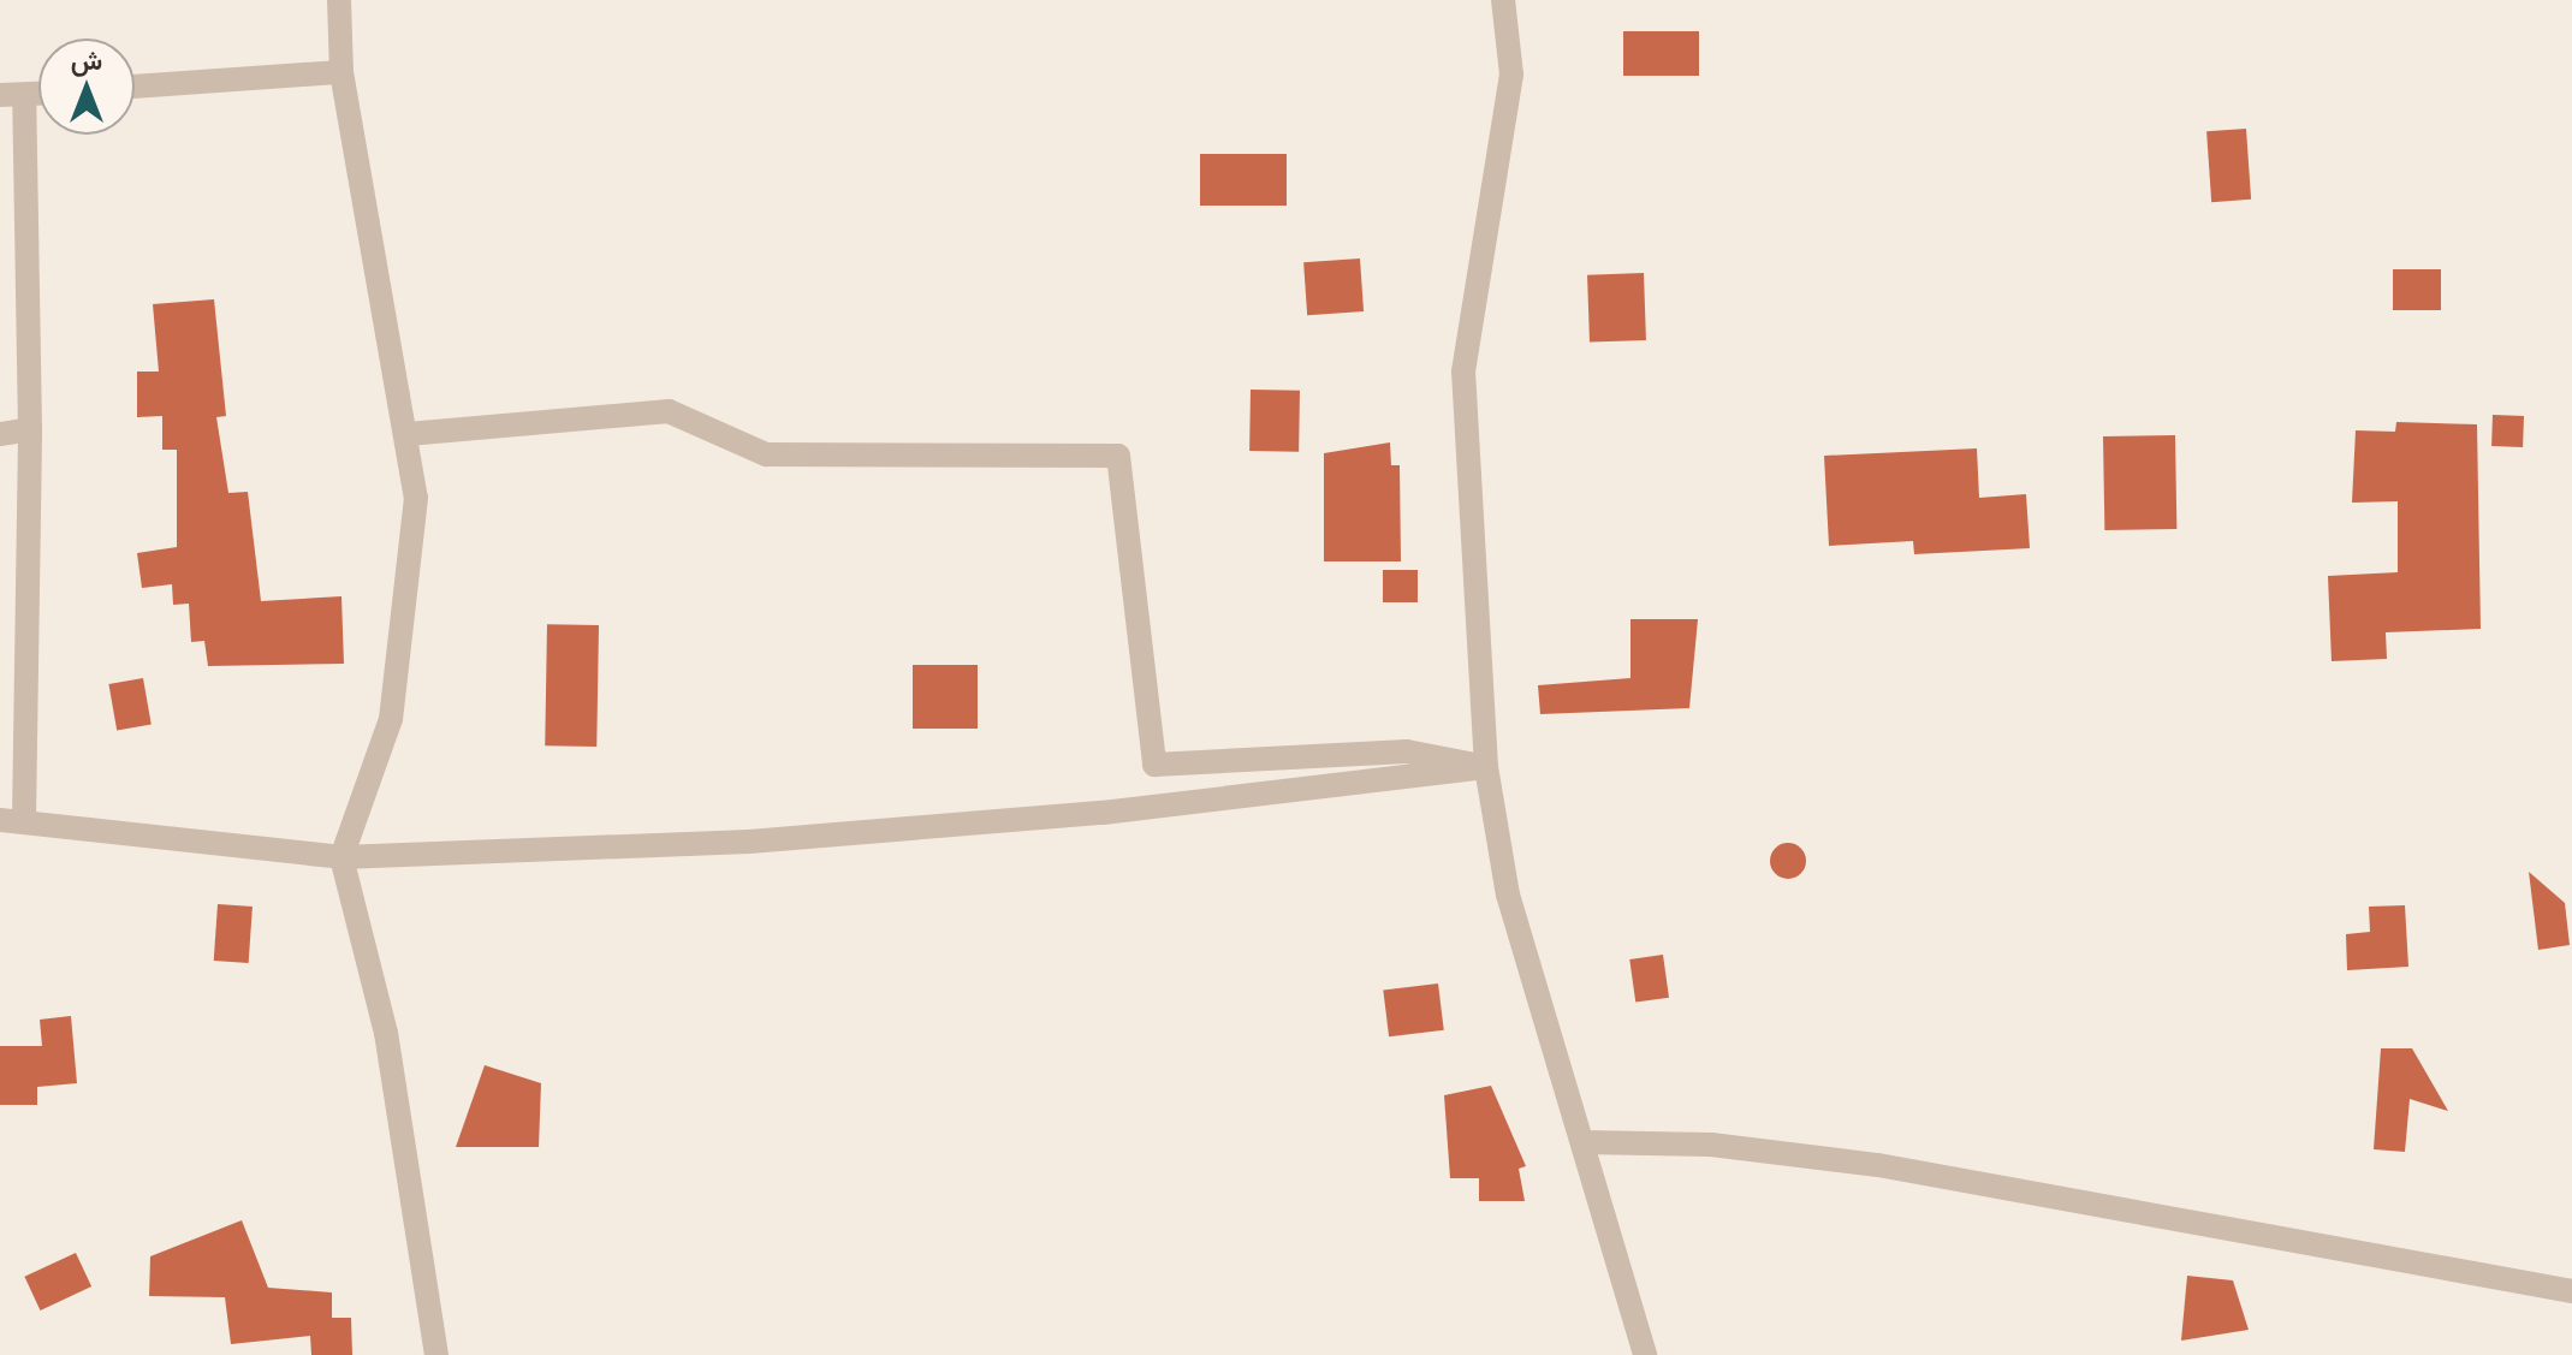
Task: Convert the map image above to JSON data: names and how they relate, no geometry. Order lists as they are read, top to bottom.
{
  "north": "top"
}
